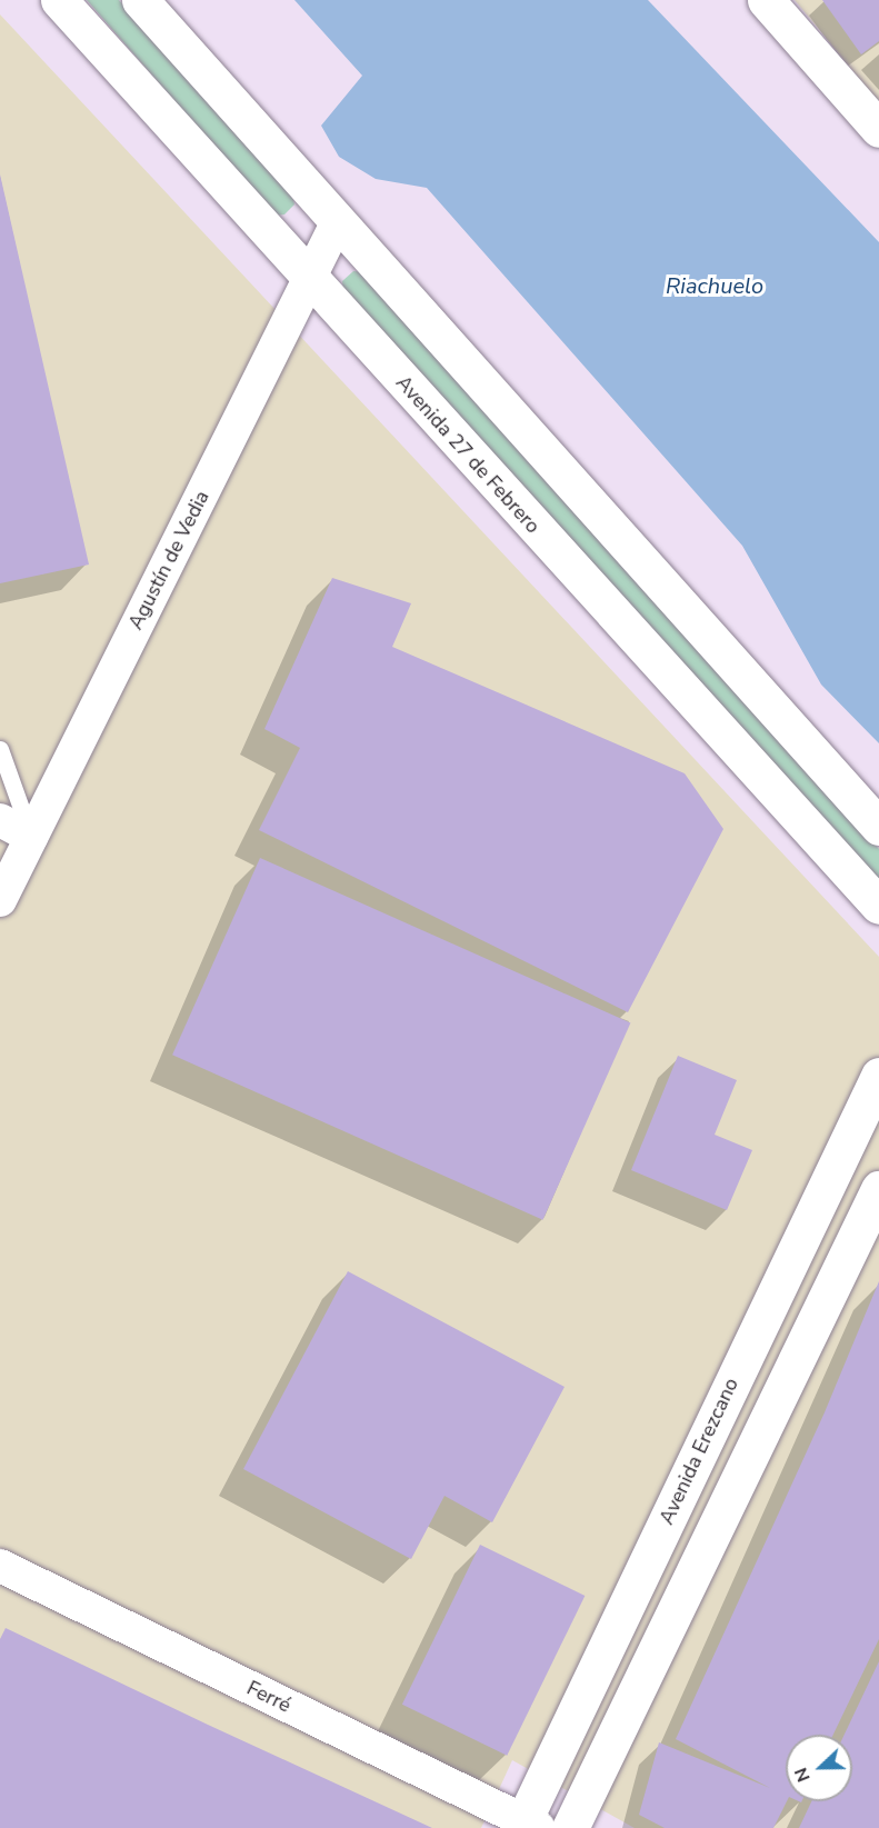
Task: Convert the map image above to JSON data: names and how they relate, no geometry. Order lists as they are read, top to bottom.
{
  "streets": {
    "main road": ["Avenida 27 de Febrero", "Avenida Erezcano"],
    "street": ["Agustín de Vedia", "Ferré"]
  },
  "crossings": [
    ["Avenida 27 de Febrero", "Agustín de Vedia"],
    ["Avenida Erezcano", "Ferré"]
  ],
  "water": ["Riachuelo"],
  "north": "left"
}
